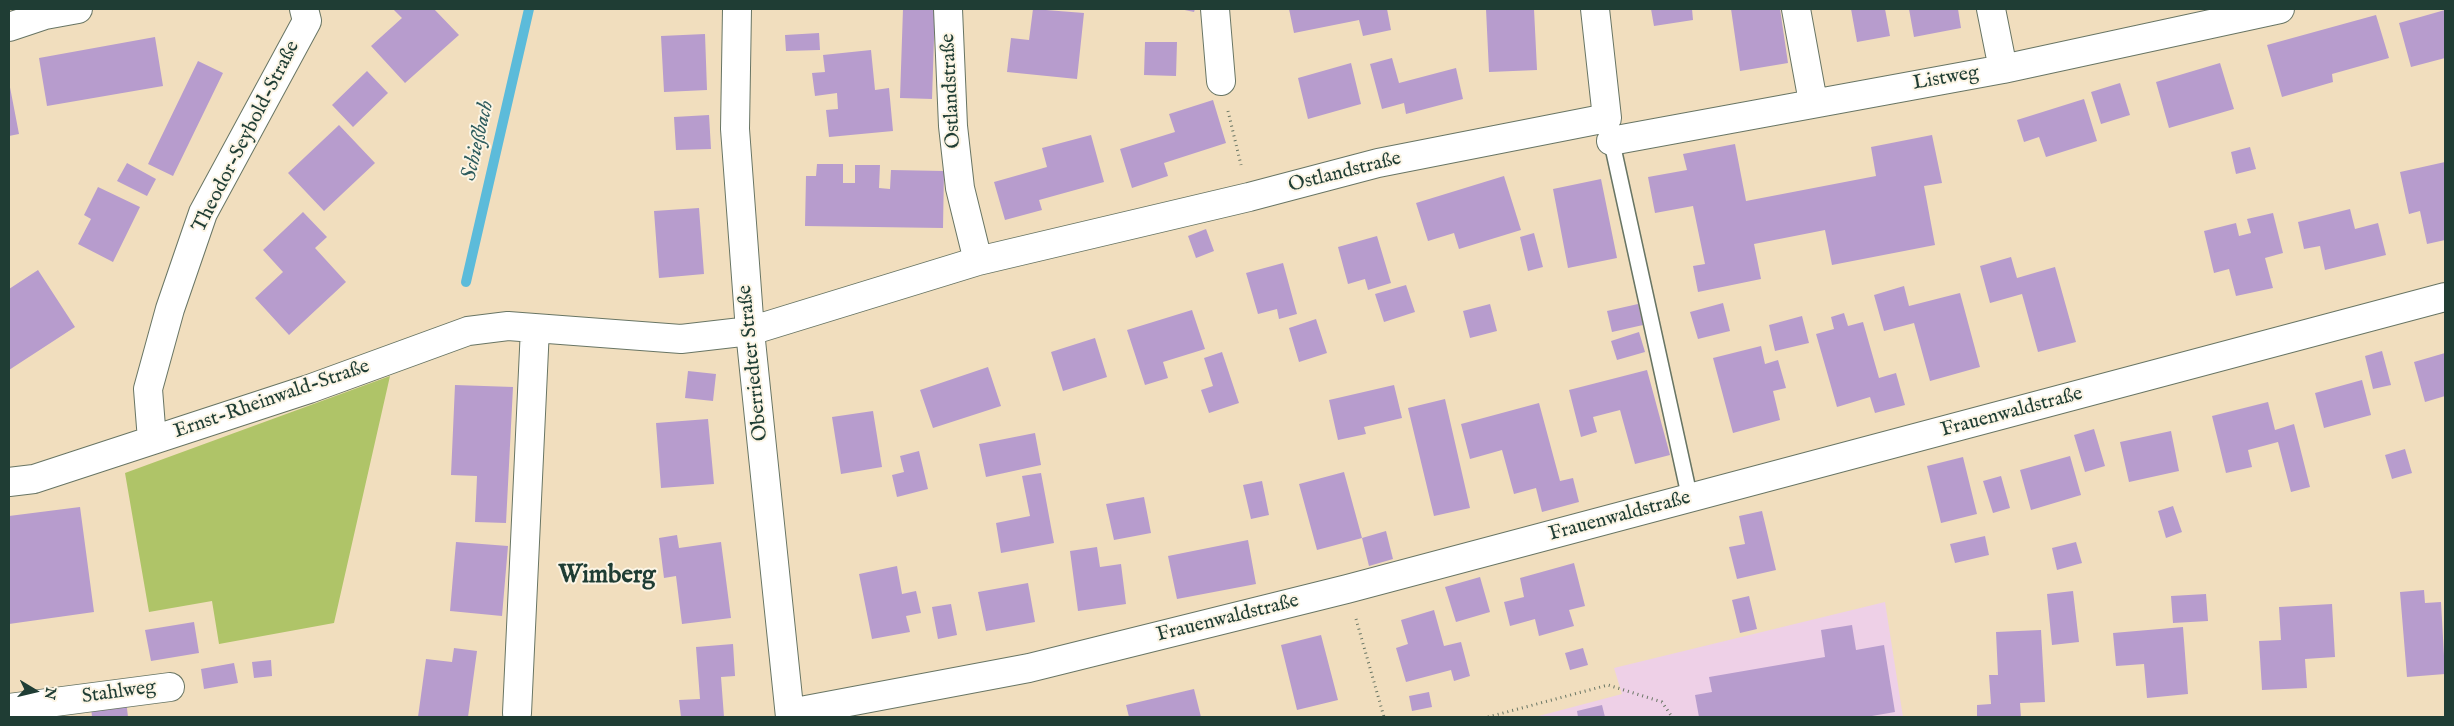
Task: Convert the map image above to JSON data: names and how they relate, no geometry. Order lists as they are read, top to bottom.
{
  "streets": {
    "street": [
      "Listweg",
      "Ostlandstraße",
      "Theodor-Seybold-Straße",
      "Oberriedter Straße",
      "Ernst-Rheinwald-Straße",
      "Frauenwaldstraße",
      "Stahlweg"
    ]
  },
  "crossings": [
    ["Listweg", "Ostlandstraße"],
    ["Ostlandstraße", "Oberriedter Straße"],
    ["Ostlandstraße", "Ernst-Rheinwald-Straße"],
    ["Theodor-Seybold-Straße", "Ernst-Rheinwald-Straße"],
    ["Oberriedter Straße", "Ernst-Rheinwald-Straße"],
    ["Oberriedter Straße", "Frauenwaldstraße"]
  ],
  "districts": ["Wimberg"],
  "water": ["Schießbach"],
  "north": "right"
}
